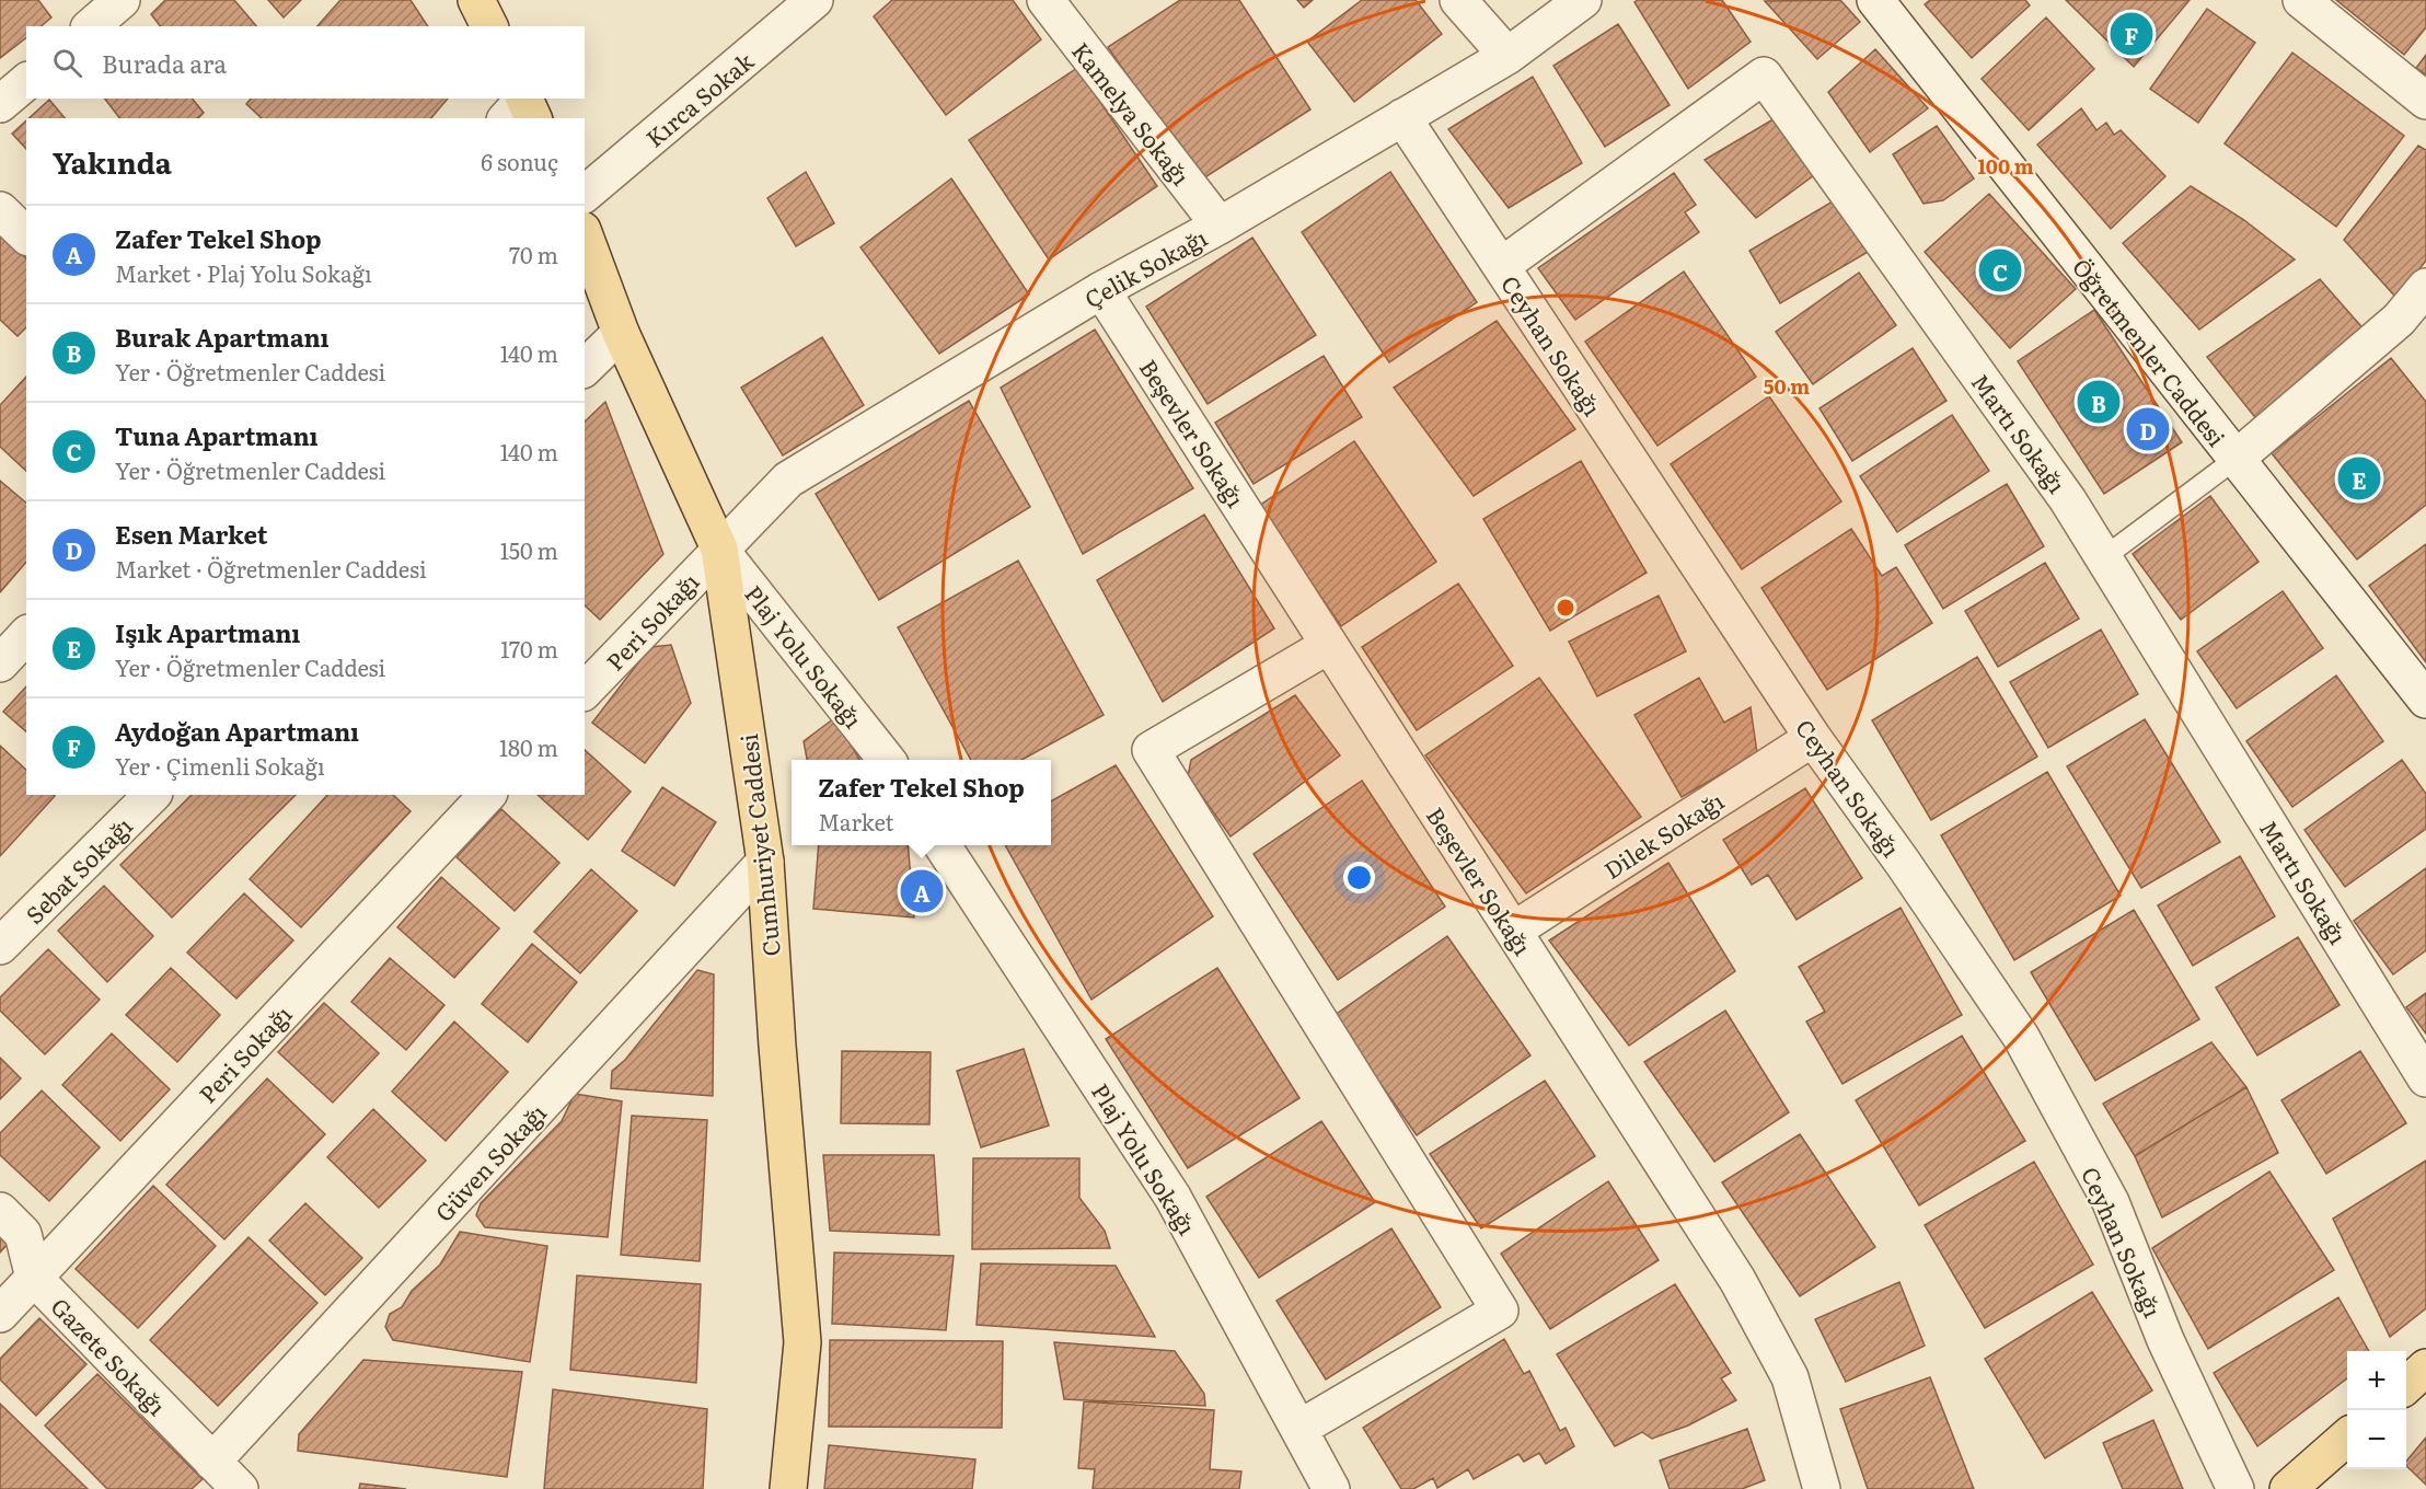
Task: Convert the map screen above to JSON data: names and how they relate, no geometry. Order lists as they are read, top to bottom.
{
  "streets": {
    "main road": ["Cumhuriyet Caddesi"],
    "street": [
      "Kırca Sokak",
      "Kamelya Sokağı",
      "Çelik Sokağı",
      "Ceyhan Sokağı",
      "Öğretmenler Caddesi",
      "Beşevler Sokağı",
      "Martı Sokağı",
      "Peri Sokağı",
      "Plaj Yolu Sokağı",
      "Dilek Sokağı",
      "Sebat Sokağı",
      "Güven Sokağı",
      "Gazete Sokağı"
    ]
  },
  "crossings": [
    ["Kamelya Sokağı", "Çelik Sokağı"],
    ["Çelik Sokağı", "Ceyhan Sokağı"],
    ["Çelik Sokağı", "Beşevler Sokağı"],
    ["Çelik Sokağı", "Peri Sokağı"],
    ["Çelik Sokağı", "Plaj Yolu Sokağı"],
    ["Çelik Sokağı", "Cumhuriyet Caddesi"],
    ["Ceyhan Sokağı", "Martı Sokağı"],
    ["Ceyhan Sokağı", "Dilek Sokağı"],
    ["Beşevler Sokağı", "Dilek Sokağı"],
    ["Peri Sokağı", "Plaj Yolu Sokağı"],
    ["Peri Sokağı", "Cumhuriyet Caddesi"],
    ["Peri Sokağı", "Gazete Sokağı"],
    ["Plaj Yolu Sokağı", "Cumhuriyet Caddesi"],
    ["Cumhuriyet Caddesi", "Güven Sokağı"],
    ["Güven Sokağı", "Gazete Sokağı"]
  ],
  "page": {
    "pins": [
      "F",
      "C",
      "B",
      "D",
      "E",
      "A"
    ],
    "search": "Burada ara",
    "heading": ["Yakında", "6 sonuç"],
    "list": [
      {
        "mark": "A",
        "name": "Zafer Tekel Shop",
        "note": "Market · Plaj Yolu Sokağı",
        "value": "70 m"
      },
      {
        "mark": "B",
        "name": "Burak Apartmanı",
        "note": "Yer · Öğretmenler Caddesi",
        "value": "140 m"
      },
      {
        "mark": "C",
        "name": "Tuna Apartmanı",
        "note": "Yer · Öğretmenler Caddesi",
        "value": "140 m"
      },
      {
        "mark": "D",
        "name": "Esen Market",
        "note": "Market · Öğretmenler Caddesi",
        "value": "150 m"
      },
      {
        "mark": "E",
        "name": "Işık Apartmanı",
        "note": "Yer · Öğretmenler Caddesi",
        "value": "170 m"
      },
      {
        "mark": "F",
        "name": "Aydoğan Apartmanı",
        "note": "Yer · Çimenli Sokağı",
        "value": "180 m"
      }
    ],
    "popup": ["Zafer Tekel Shop", "Market"],
    "map_buttons": ["+", "−"]
  },
  "rings": ["100 m", "50 m"]
}
